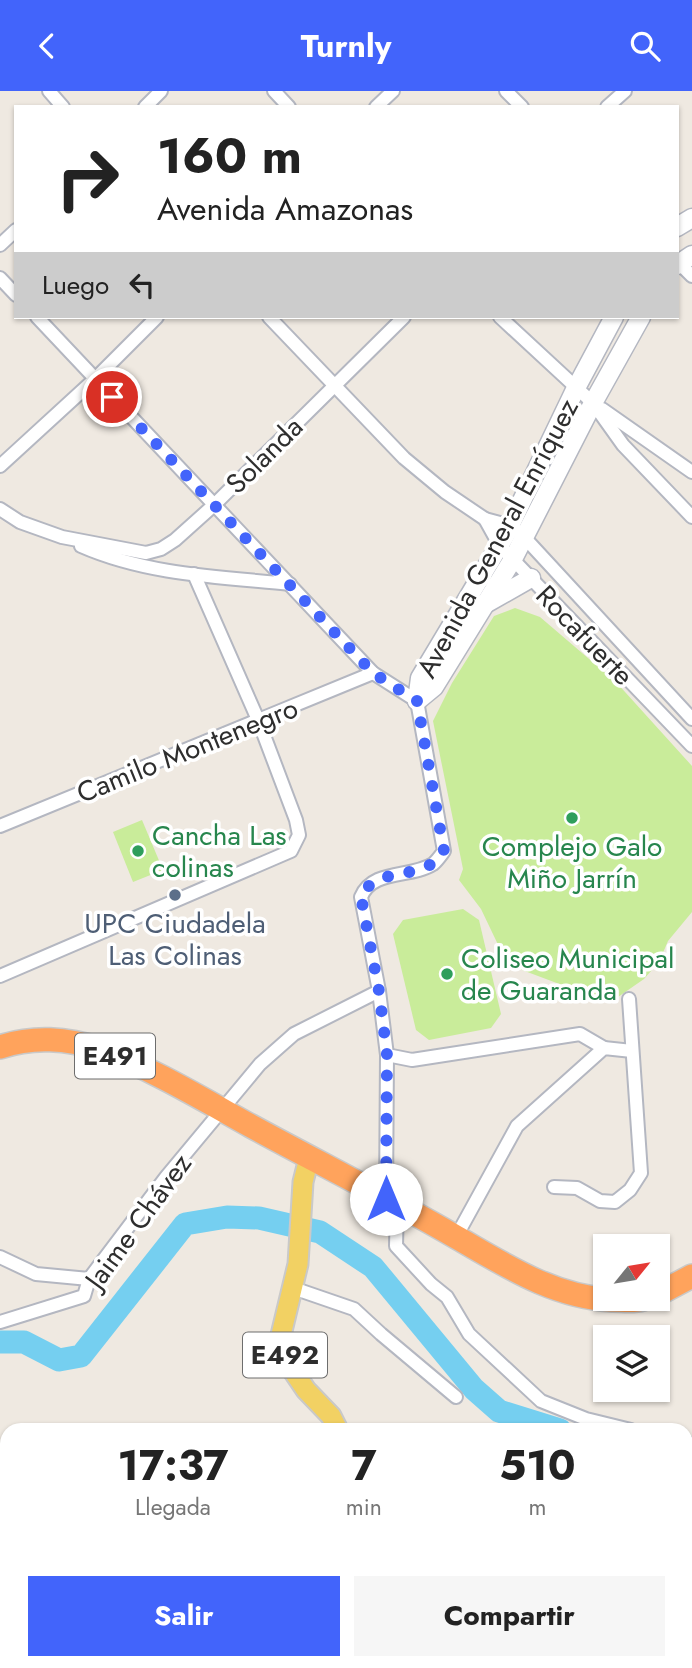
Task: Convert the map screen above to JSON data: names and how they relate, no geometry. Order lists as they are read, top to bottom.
{
  "streets": {
    "highway": ["E491"],
    "main road": ["E492"],
    "street": [
      "Solanda",
      "Avenida General Enríquez",
      "Rocafuerte",
      "Camilo Montenegro",
      "Jaime Chávez"
    ]
  },
  "crossings": [
    ["Solanda", "Rocafuerte"],
    ["Avenida General Enríquez", "Rocafuerte"],
    ["E491", "Jaime Chávez"],
    ["E491", "E492"]
  ],
  "places": [
    "Complejo Galo Miño Jarrín",
    "Cancha Las colinas",
    "UPC Ciudadela Las Colinas",
    "Coliseo Municipal de Guaranda"
  ],
  "north": "top right",
  "page": {
    "header": "Turnly",
    "turn": ["160 m", "Avenida Amazonas"],
    "then": "Luego",
    "eta": [
      "17:37",
      "Llegada",
      "7",
      "min",
      "510",
      "m"
    ],
    "buttons": ["Salir", "Compartir"]
  }
}
